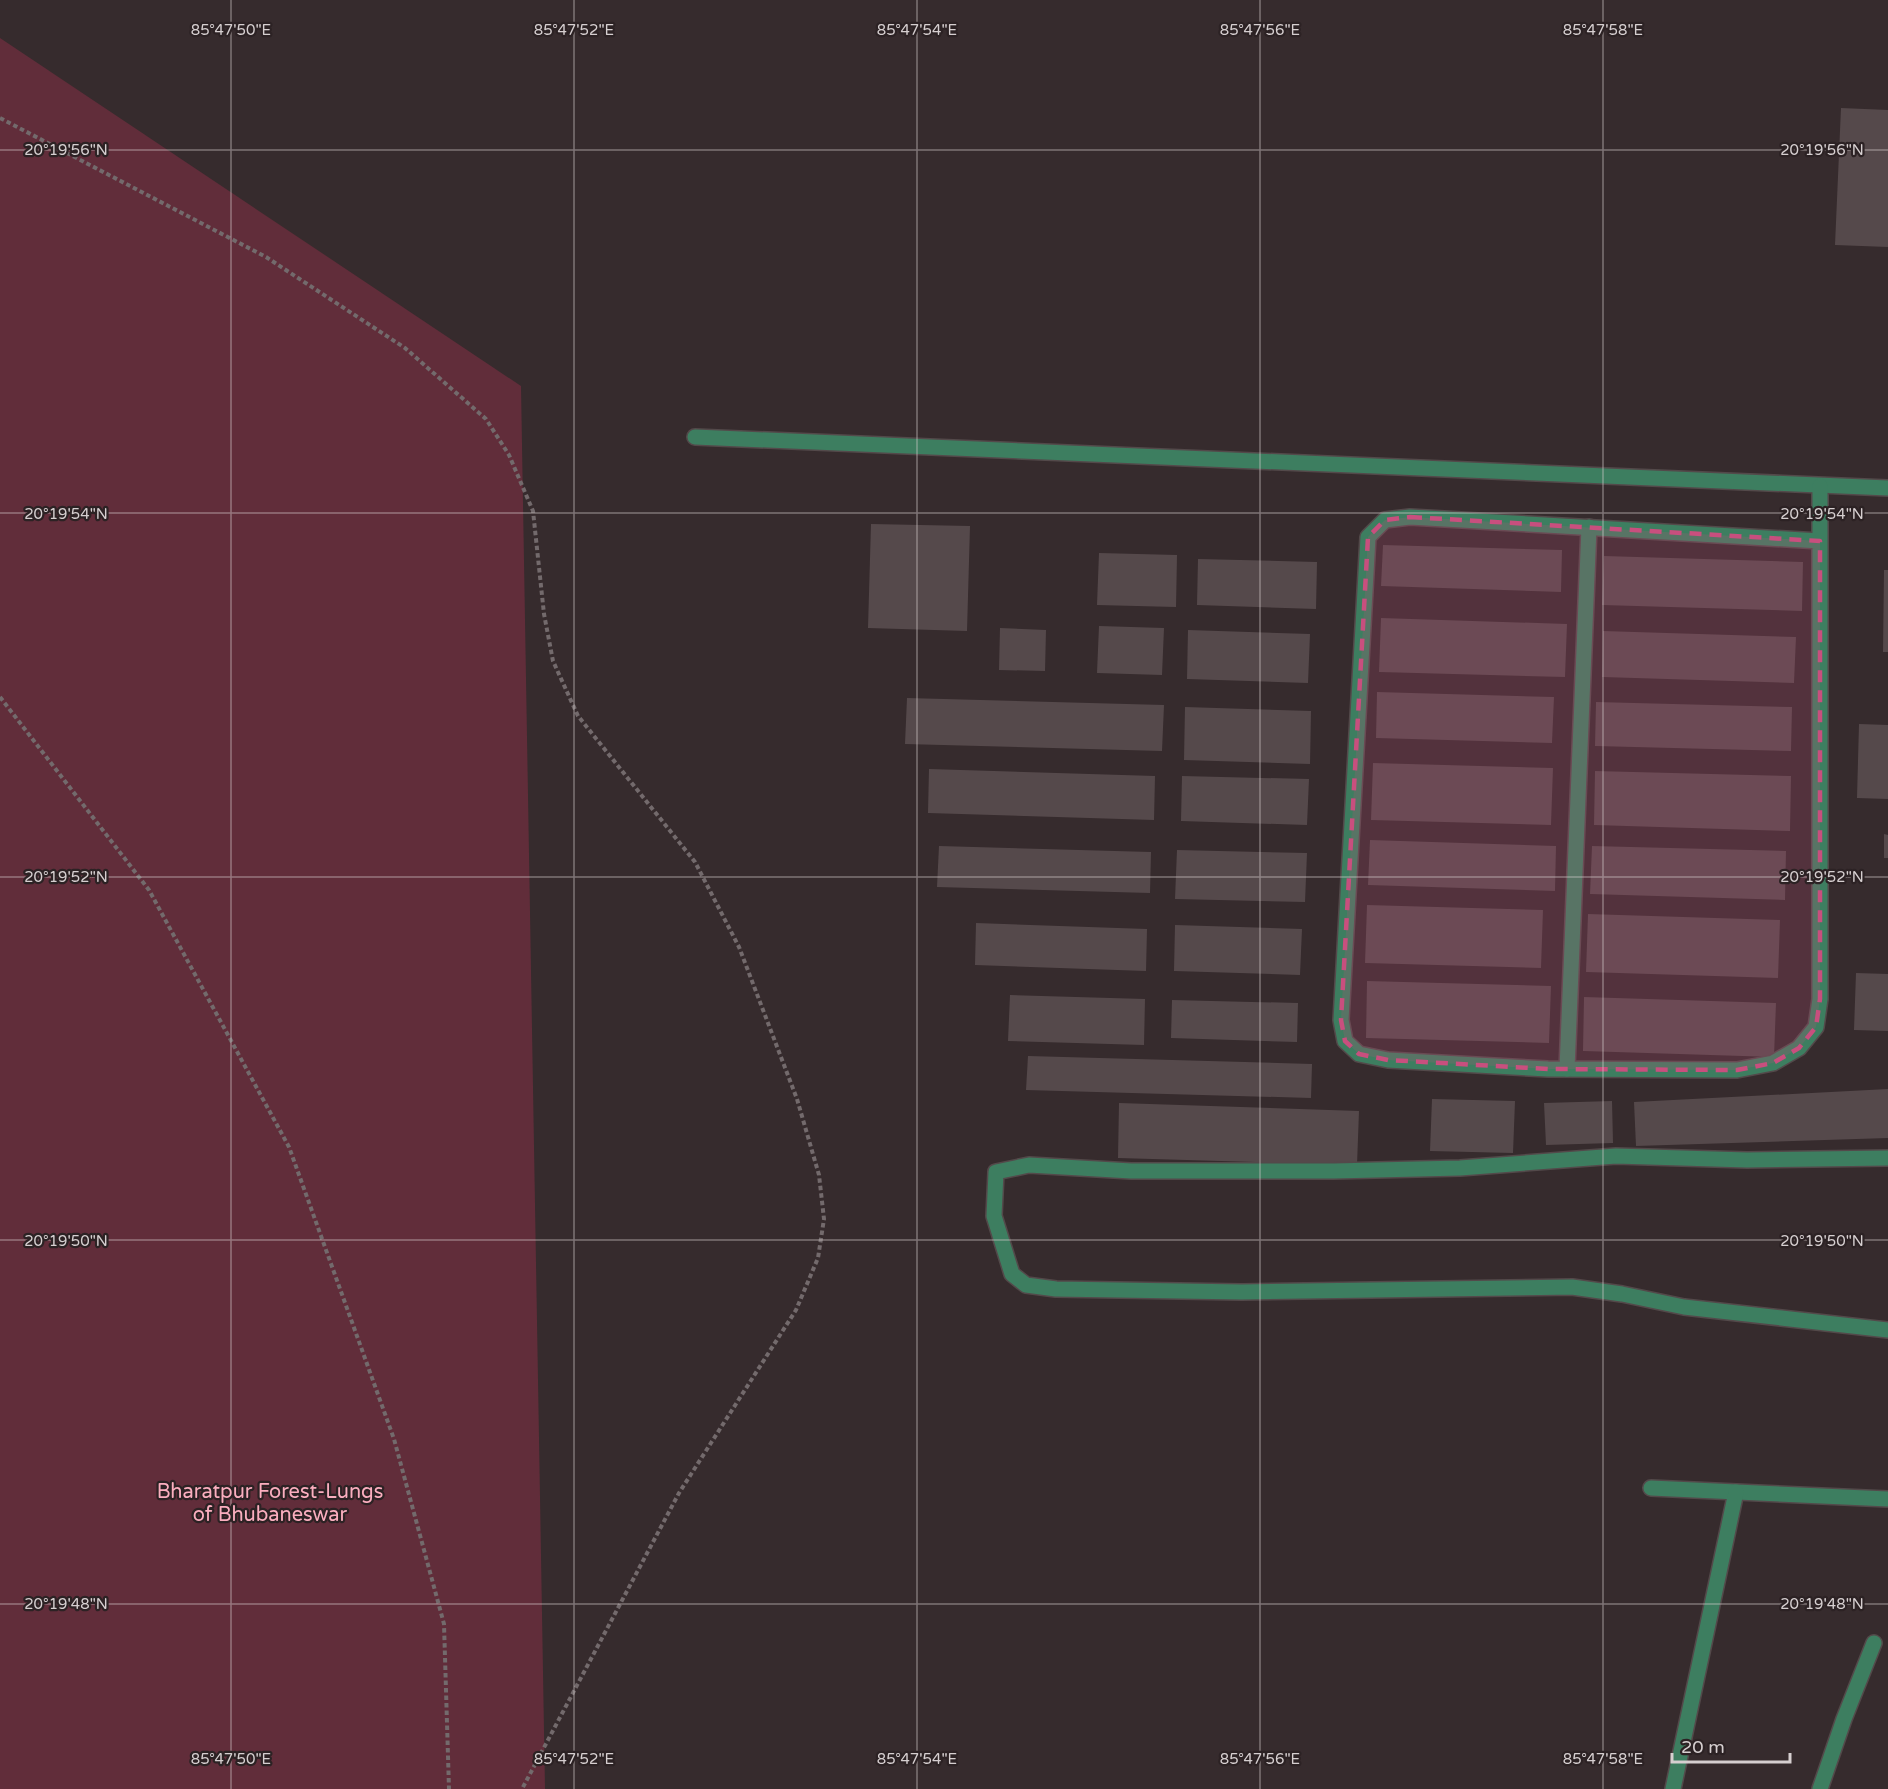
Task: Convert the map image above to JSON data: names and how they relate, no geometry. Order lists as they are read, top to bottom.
{
  "parks": ["Bharatpur Forest-Lungs of Bhubaneswar"],
  "scale_bar": "20 m",
  "coordinates": [
    "85°47'50\"E",
    "85°47'52\"E",
    "85°47'54\"E",
    "85°47'56\"E",
    "85°47'58\"E",
    "20°19'56\"N",
    "20°19'54\"N",
    "20°19'52\"N",
    "20°19'50\"N",
    "20°19'48\"N"
  ]
}
